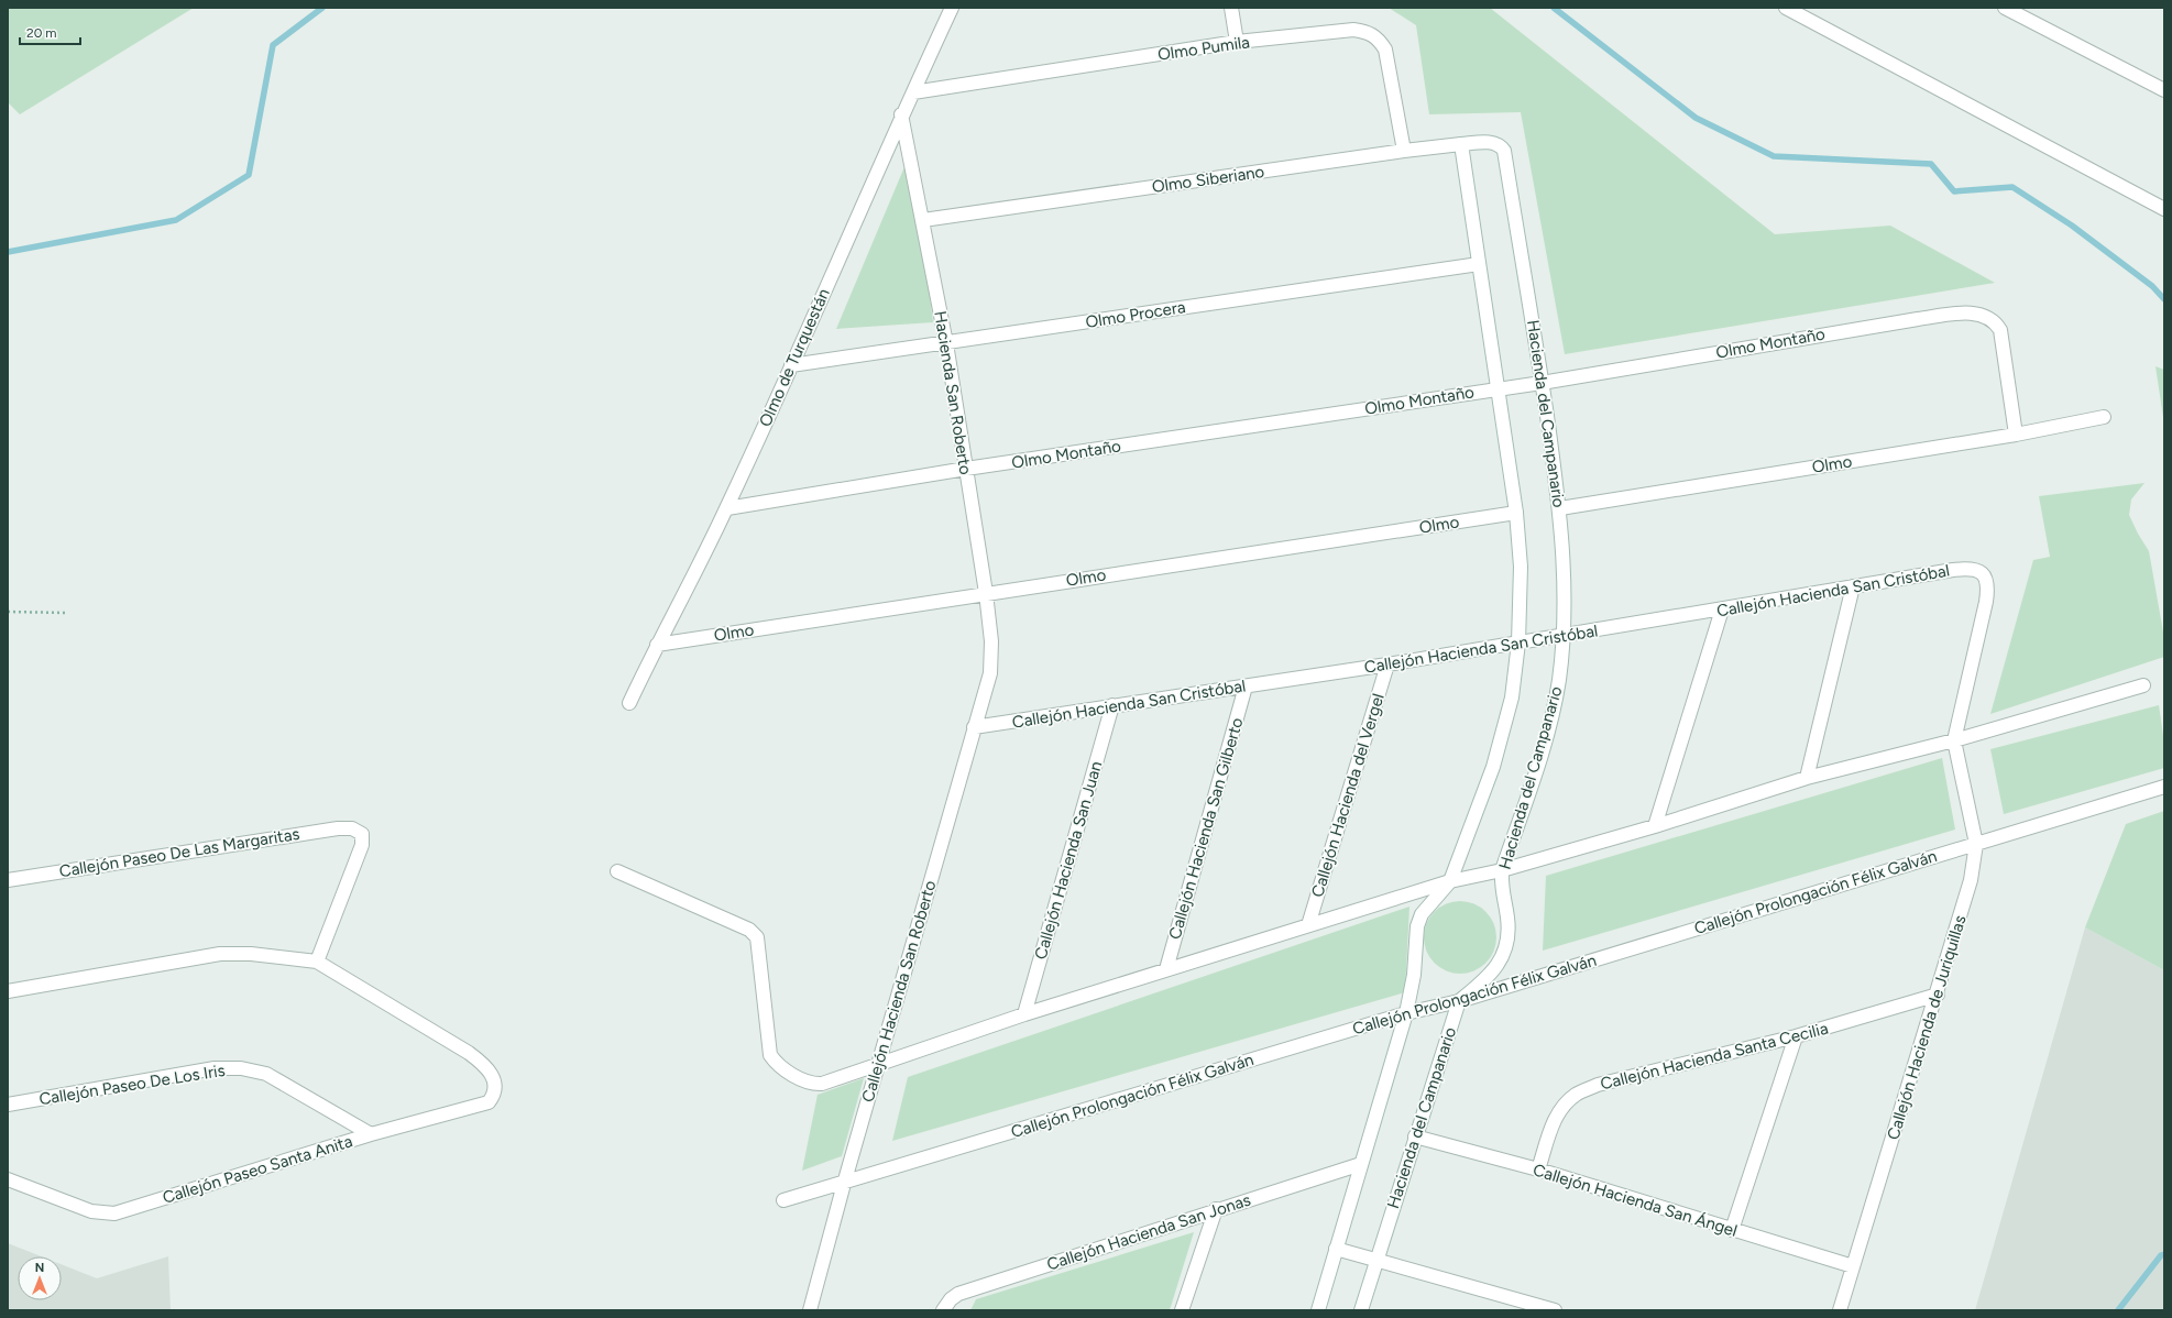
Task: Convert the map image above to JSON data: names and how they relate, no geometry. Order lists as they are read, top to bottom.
{
  "streets": {
    "street": [
      "Olmo Pumila",
      "Olmo Siberiano",
      "Olmo Procera",
      "Olmo Montaño",
      "Olmo de Turquestán",
      "Hacienda San Roberto",
      "Hacienda del Campanario",
      "Olmo",
      "Callejón Hacienda San Cristóbal",
      "Callejón Hacienda del Vergel",
      "Callejón Hacienda San Gilberto",
      "Callejón Paseo De Las Margaritas",
      "Callejón Hacienda San Juan",
      "Callejón Prolongación Félix Galván",
      "Callejón Hacienda San Roberto",
      "Callejón Hacienda de Juriquillas",
      "Callejón Hacienda Santa Cecilia",
      "Callejón Paseo De Los Iris",
      "Callejón Paseo Santa Anita",
      "Callejón Hacienda San Ángel",
      "Callejón Hacienda San Jonas"
    ]
  },
  "crossings": [
    ["Olmo Pumila", "Olmo Siberiano"],
    ["Olmo Pumila", "Olmo de Turquestán"],
    ["Olmo Siberiano", "Hacienda San Roberto"],
    ["Olmo Siberiano", "Hacienda del Campanario"],
    ["Olmo Procera", "Olmo de Turquestán"],
    ["Olmo Procera", "Hacienda San Roberto"],
    ["Olmo Montaño", "Olmo de Turquestán"],
    ["Olmo Montaño", "Hacienda San Roberto"],
    ["Olmo Montaño", "Hacienda del Campanario"],
    ["Olmo Montaño", "Olmo"],
    ["Olmo de Turquestán", "Hacienda San Roberto"],
    ["Olmo de Turquestán", "Olmo"],
    ["Hacienda San Roberto", "Olmo"],
    ["Hacienda San Roberto", "Callejón Hacienda San Roberto"],
    ["Hacienda del Campanario", "Olmo"],
    ["Hacienda del Campanario", "Callejón Hacienda San Cristóbal"],
    ["Hacienda del Campanario", "Callejón Prolongación Félix Galván"],
    ["Hacienda del Campanario", "Callejón Hacienda San Ángel"],
    ["Callejón Hacienda San Cristóbal", "Callejón Hacienda del Vergel"],
    ["Callejón Hacienda San Cristóbal", "Callejón Hacienda San Gilberto"],
    ["Callejón Hacienda San Cristóbal", "Callejón Hacienda San Juan"],
    ["Callejón Hacienda San Cristóbal", "Callejón Hacienda San Roberto"],
    ["Callejón Hacienda San Cristóbal", "Callejón Hacienda de Juriquillas"],
    ["Callejón Paseo De Las Margaritas", "Callejón Paseo Santa Anita"],
    ["Callejón Prolongación Félix Galván", "Callejón Hacienda San Roberto"],
    ["Callejón Prolongación Félix Galván", "Callejón Hacienda de Juriquillas"],
    ["Callejón Hacienda de Juriquillas", "Callejón Hacienda Santa Cecilia"],
    ["Callejón Hacienda de Juriquillas", "Callejón Hacienda San Ángel"],
    ["Callejón Hacienda Santa Cecilia", "Callejón Hacienda San Ángel"],
    ["Callejón Paseo De Los Iris", "Callejón Paseo Santa Anita"]
  ],
  "scale_bar": "20 m",
  "north": "top"
}
